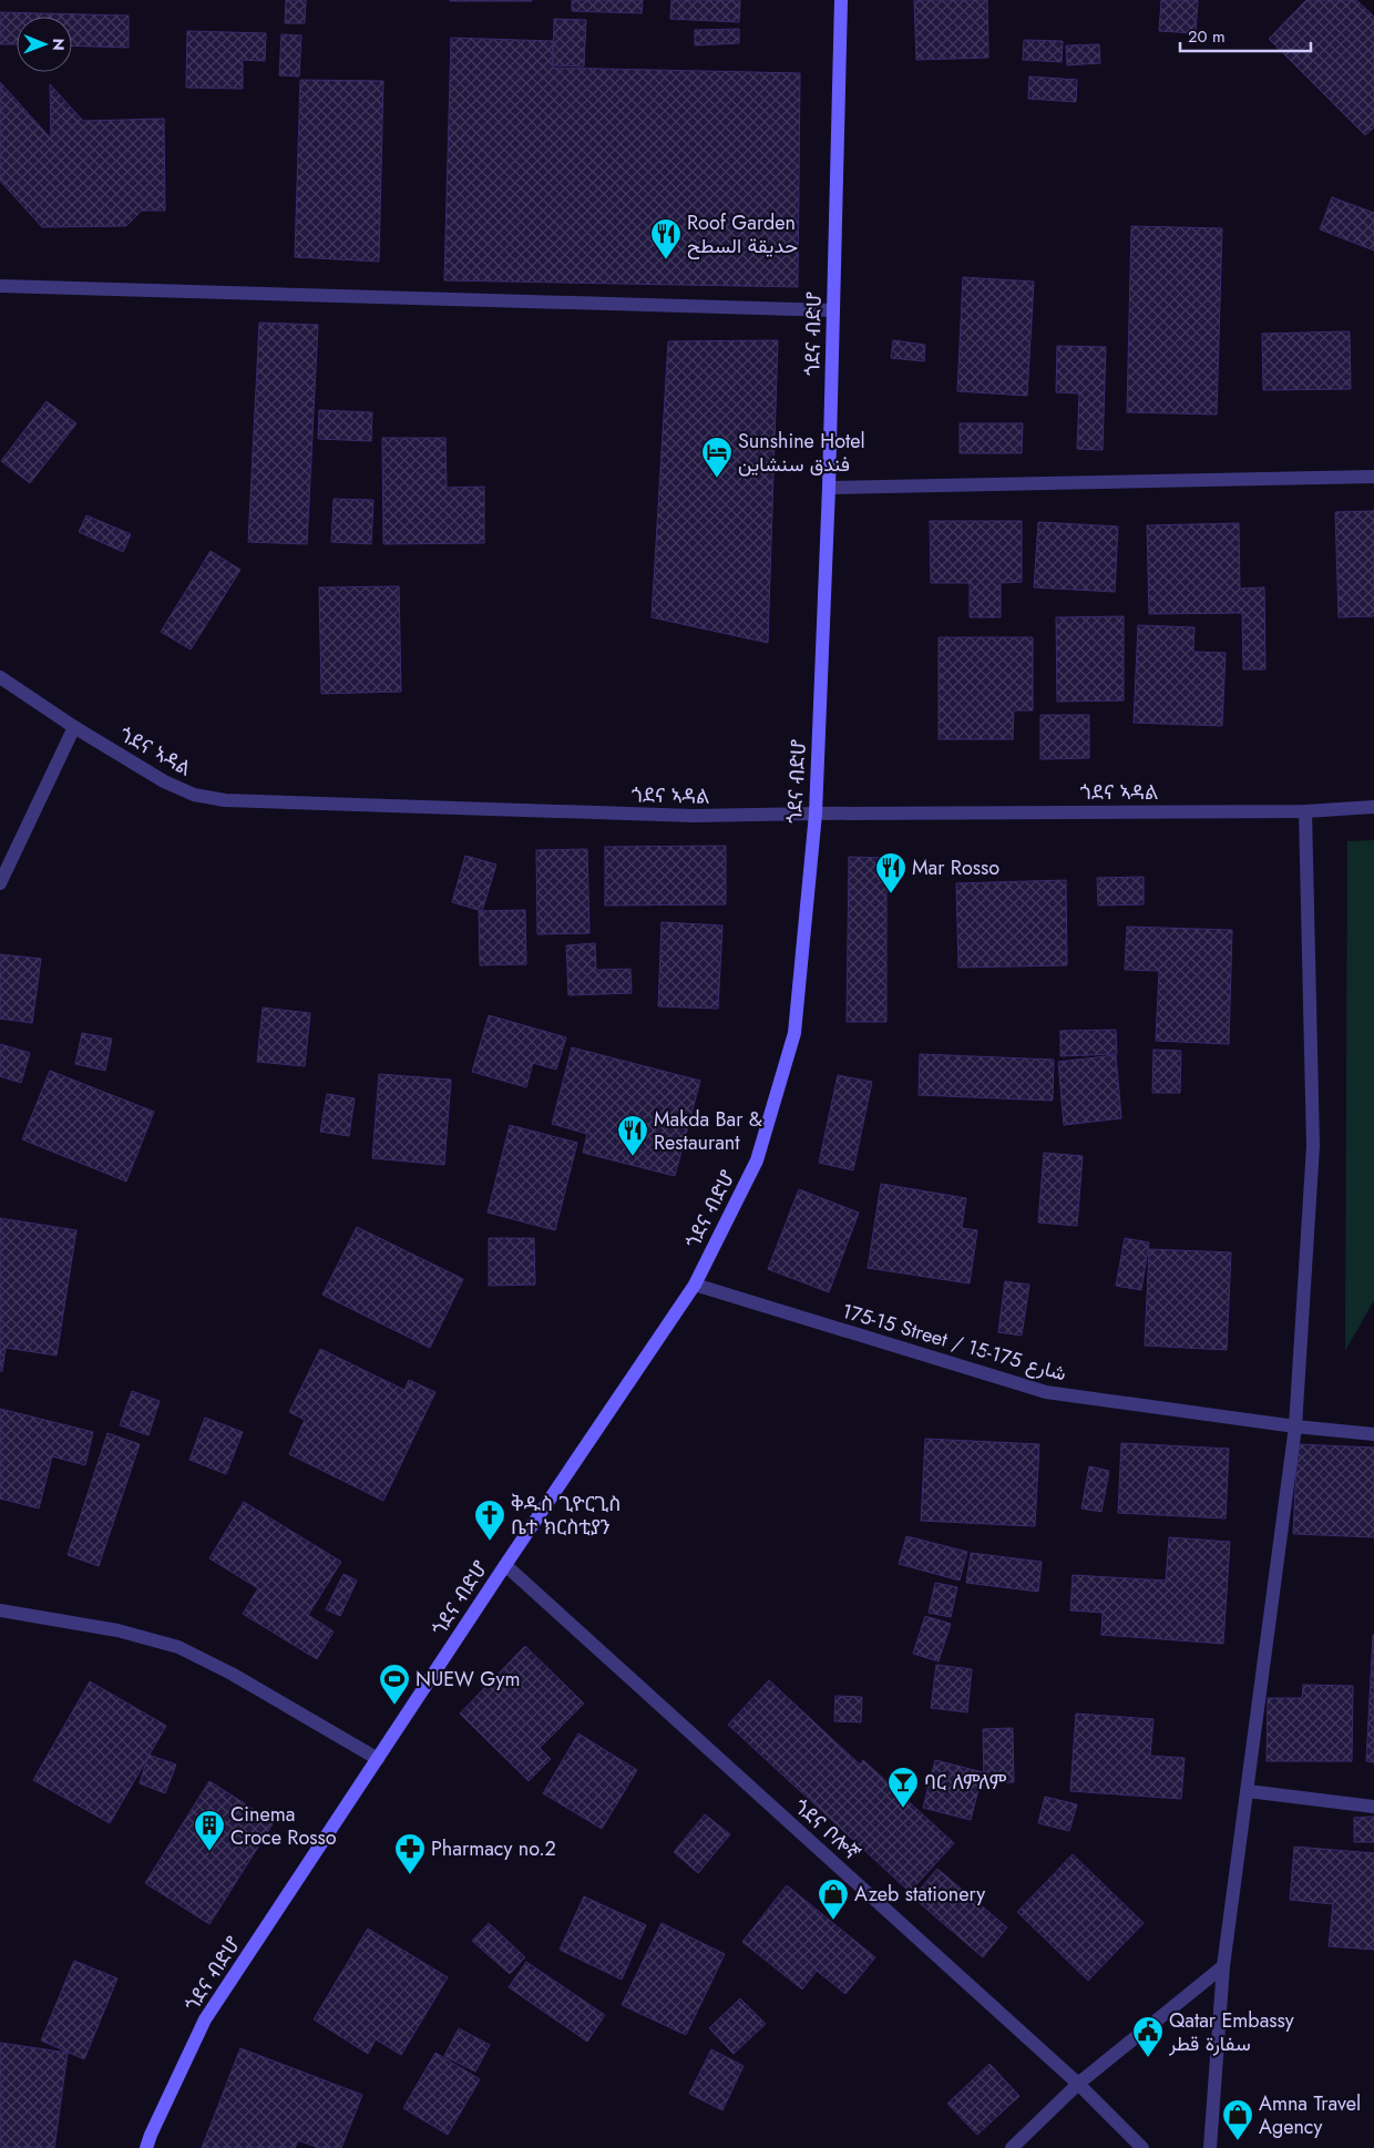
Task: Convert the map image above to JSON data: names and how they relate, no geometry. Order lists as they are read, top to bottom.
{
  "streets": {
    "main road": ["ጎደና ብድሆ"],
    "street": ["ጎደና ኣዳል", "175-15 Street / شارع 175-15", "ጎደና ቦሎኛ"]
  },
  "crossings": [
    ["ጎደና ብድሆ", "ጎደና ኣዳል"],
    ["ጎደና ብድሆ", "175-15 Street / شارع 175-15"],
    ["ጎደና ብድሆ", "ጎደና ቦሎኛ"]
  ],
  "places": {
    "restaurant": ["Roof Garden حديقة السطح", "Mar Rosso", "Makda Bar & Restaurant"],
    "hotel": ["Sunshine Hotel فندق سنشاين"],
    "church": ["ቅዱስ ጊዮርጊስ ቤተ ክርስቲያን"],
    "sports": ["NUEW Gym"],
    "bar": ["ባር ለምለም"],
    "building": ["Cinema Croce Rosso"],
    "pharmacy": ["Pharmacy no.2"],
    "shop": ["Azeb stationery", "Amna Travel Agency"],
    "public building": ["Qatar Embassy سفارة قطر"]
  },
  "scale_bar": "20 m",
  "north": "right"
}
